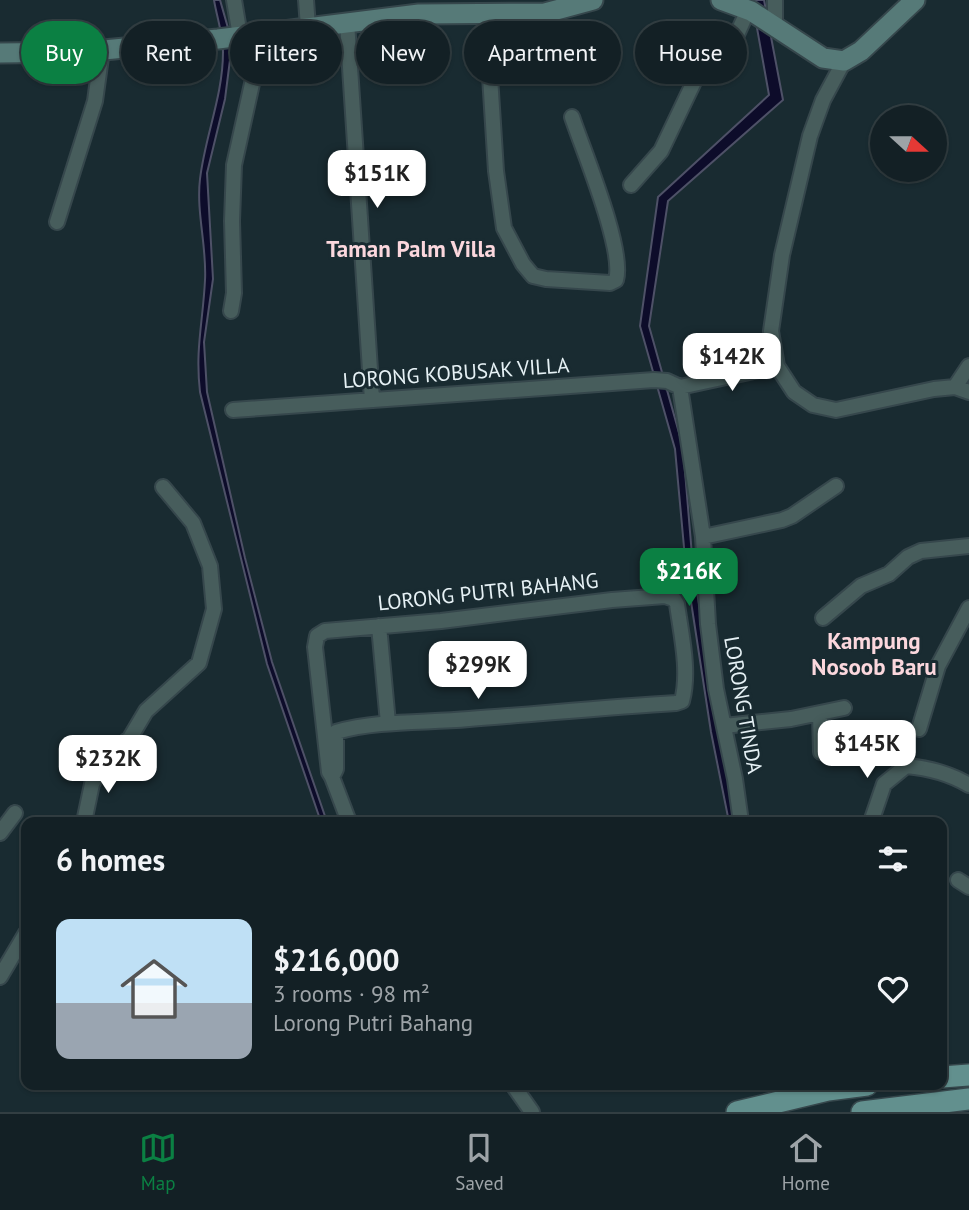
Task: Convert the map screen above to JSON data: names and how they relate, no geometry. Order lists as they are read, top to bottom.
{
  "streets": {
    "street": ["LORONG KOBUSAK VILLA", "LORONG PUTRI BAHANG", "LORONG TINDA"]
  },
  "crossings": [
    ["LORONG KOBUSAK VILLA", "LORONG TINDA"]
  ],
  "districts": ["Taman Palm Villa", "Kampung Nosoob Baru"],
  "north": "right",
  "page": {
    "chip": [
      "Buy",
      "Rent",
      "Filters",
      "New",
      "Apartment",
      "House"
    ],
    "price": [
      "$151K",
      "$142K",
      "$216K",
      "$299K",
      "$145K",
      "$232K"
    ],
    "heading": "6 homes",
    "list": [
      {
        "name": "$216,000",
        "note": "3 rooms · 98 m² · Lorong Putri Bahang"
      }
    ],
    "tabs": ["Map", "Saved", "Home"]
  }
}
